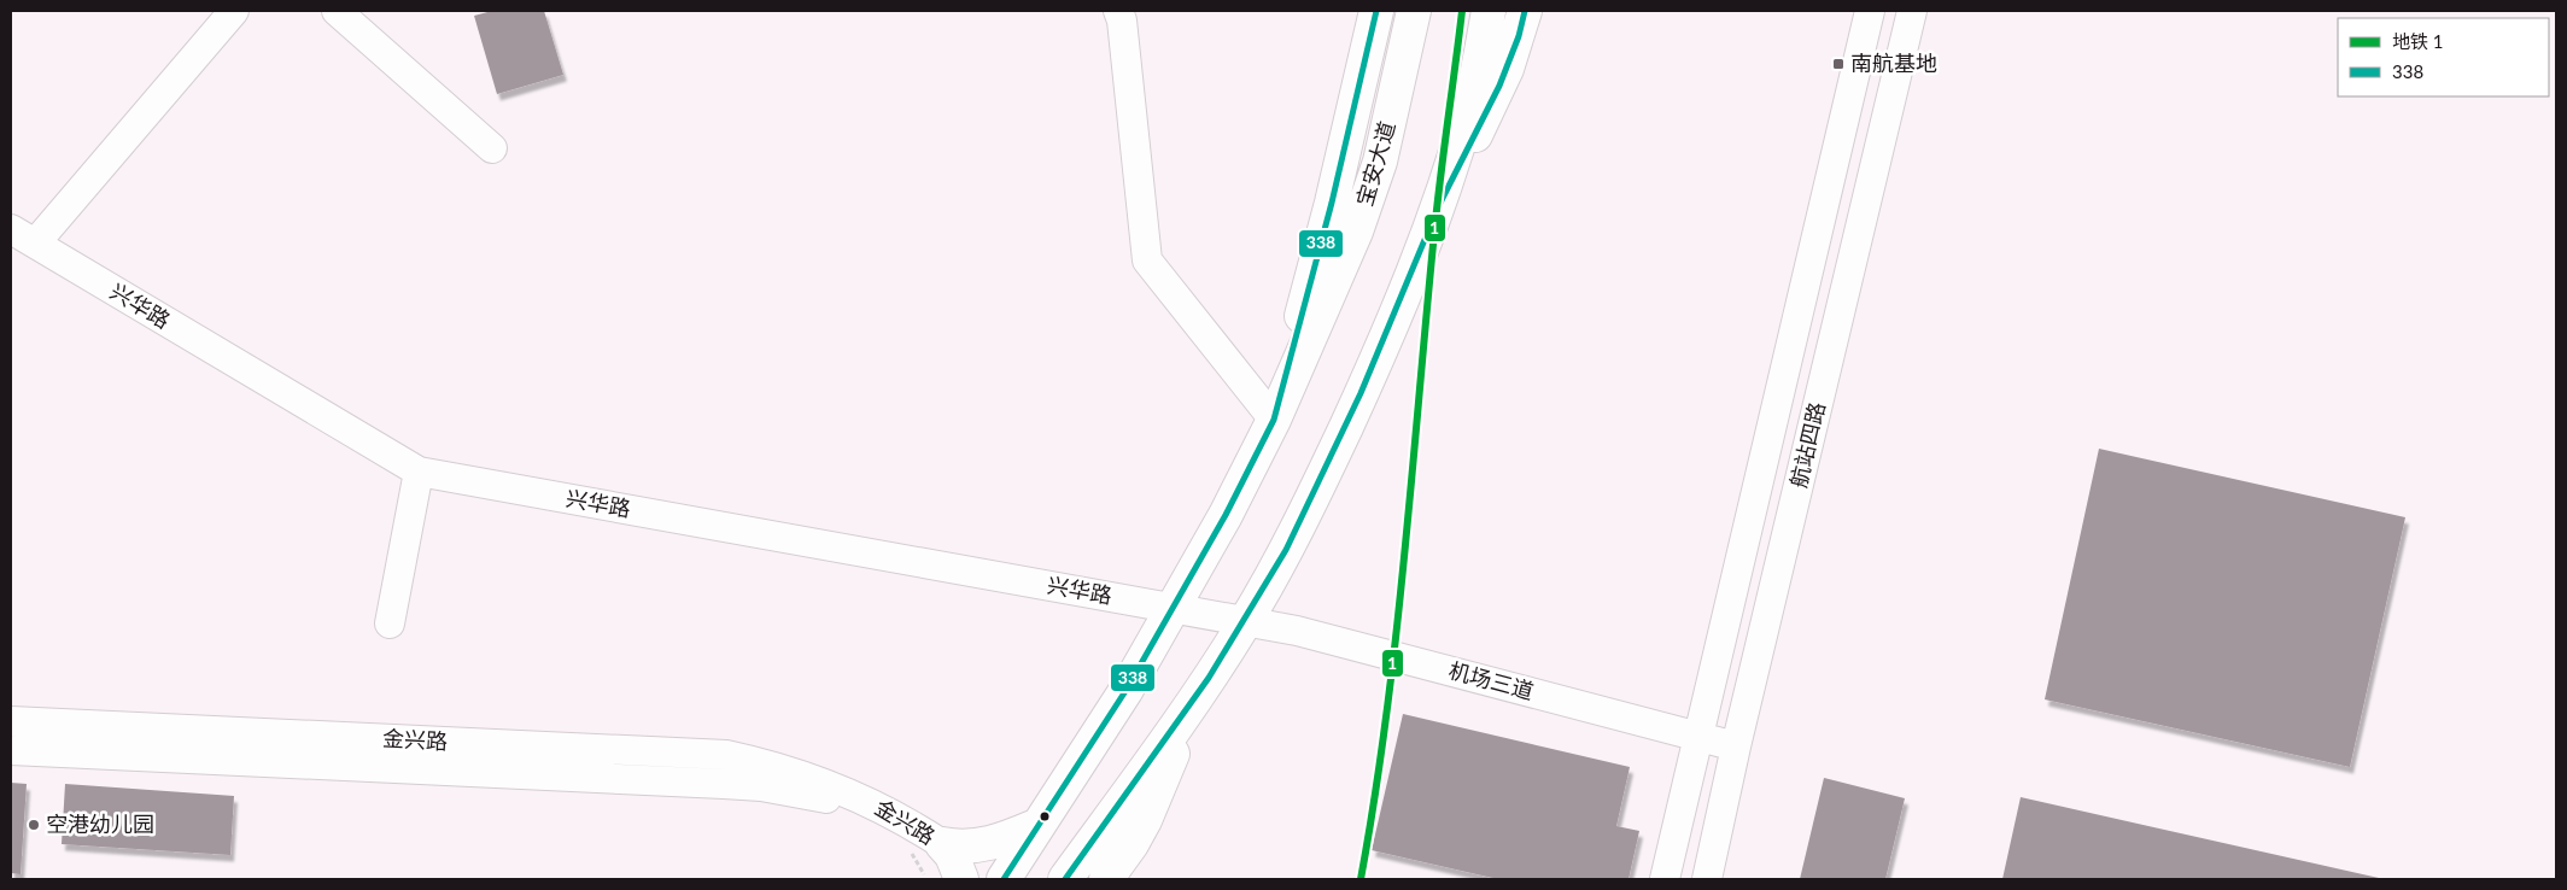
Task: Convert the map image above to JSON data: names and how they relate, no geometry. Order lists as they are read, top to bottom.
{
  "streets": {
    "main road": ["宝安大道"],
    "street": [
      "兴华路",
      "航站四路",
      "机场三道",
      "金兴路"
    ]
  },
  "crossings": [
    ["宝安大道", "兴华路"],
    ["兴华路", "机场三道"],
    ["航站四路", "机场三道"]
  ],
  "places": {
    "transit": ["南航基地"],
    "other": ["空港幼儿园"]
  },
  "lines": ["metro line 1", "transit line 338"],
  "legend": ["地铁 1", "338"]
}
